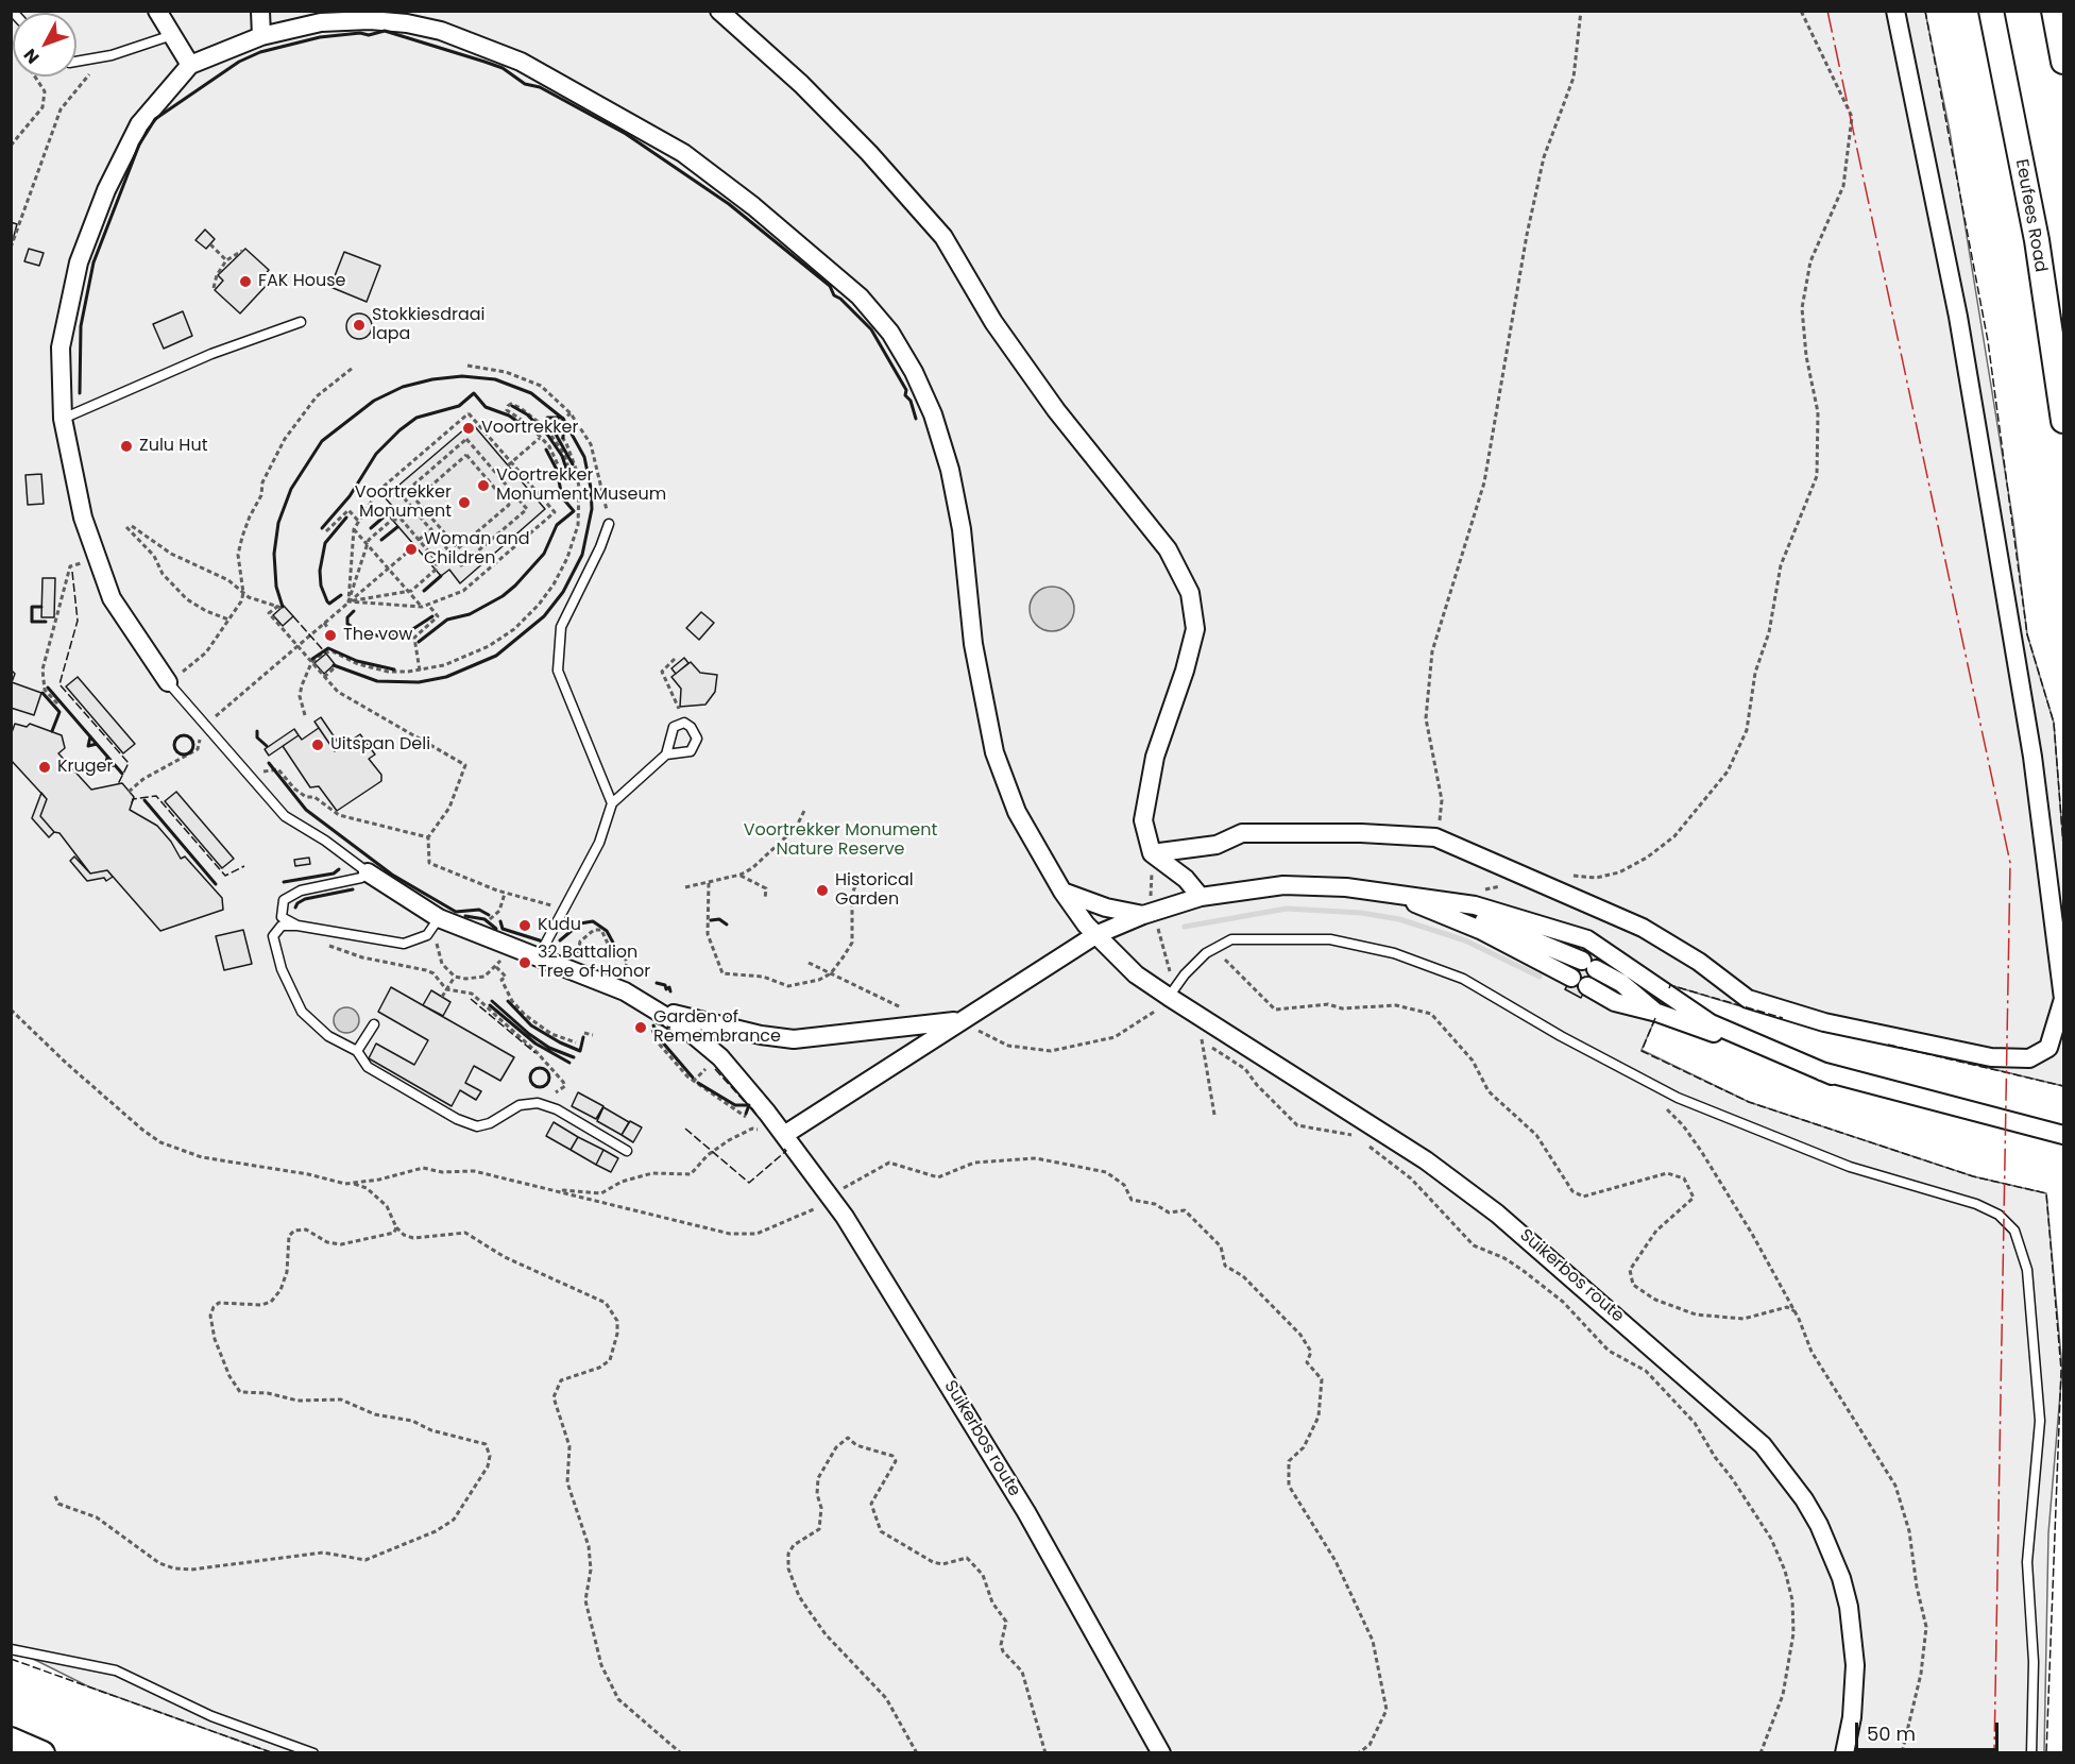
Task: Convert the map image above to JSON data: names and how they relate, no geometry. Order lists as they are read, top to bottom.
{
  "streets": {
    "main road": ["Eeufees Road"],
    "street": ["Suikerbos route"]
  },
  "parks": ["Voortrekker Monument Nature Reserve"],
  "places": [
    "FAK House",
    "Stokkiesdraai lapa",
    "Voortrekker",
    "Zulu Hut",
    "Voortrekker Monument Museum",
    "Voortrekker Monument",
    "Woman and Children",
    "The vow",
    "Uitspan Deli",
    "Kruger",
    "Historical Garden",
    "Kudu",
    "32 Battalion Tree of Honor",
    "Garden of Remembrance"
  ],
  "scale_bar": "50 m",
  "north": "bottom left"
}
